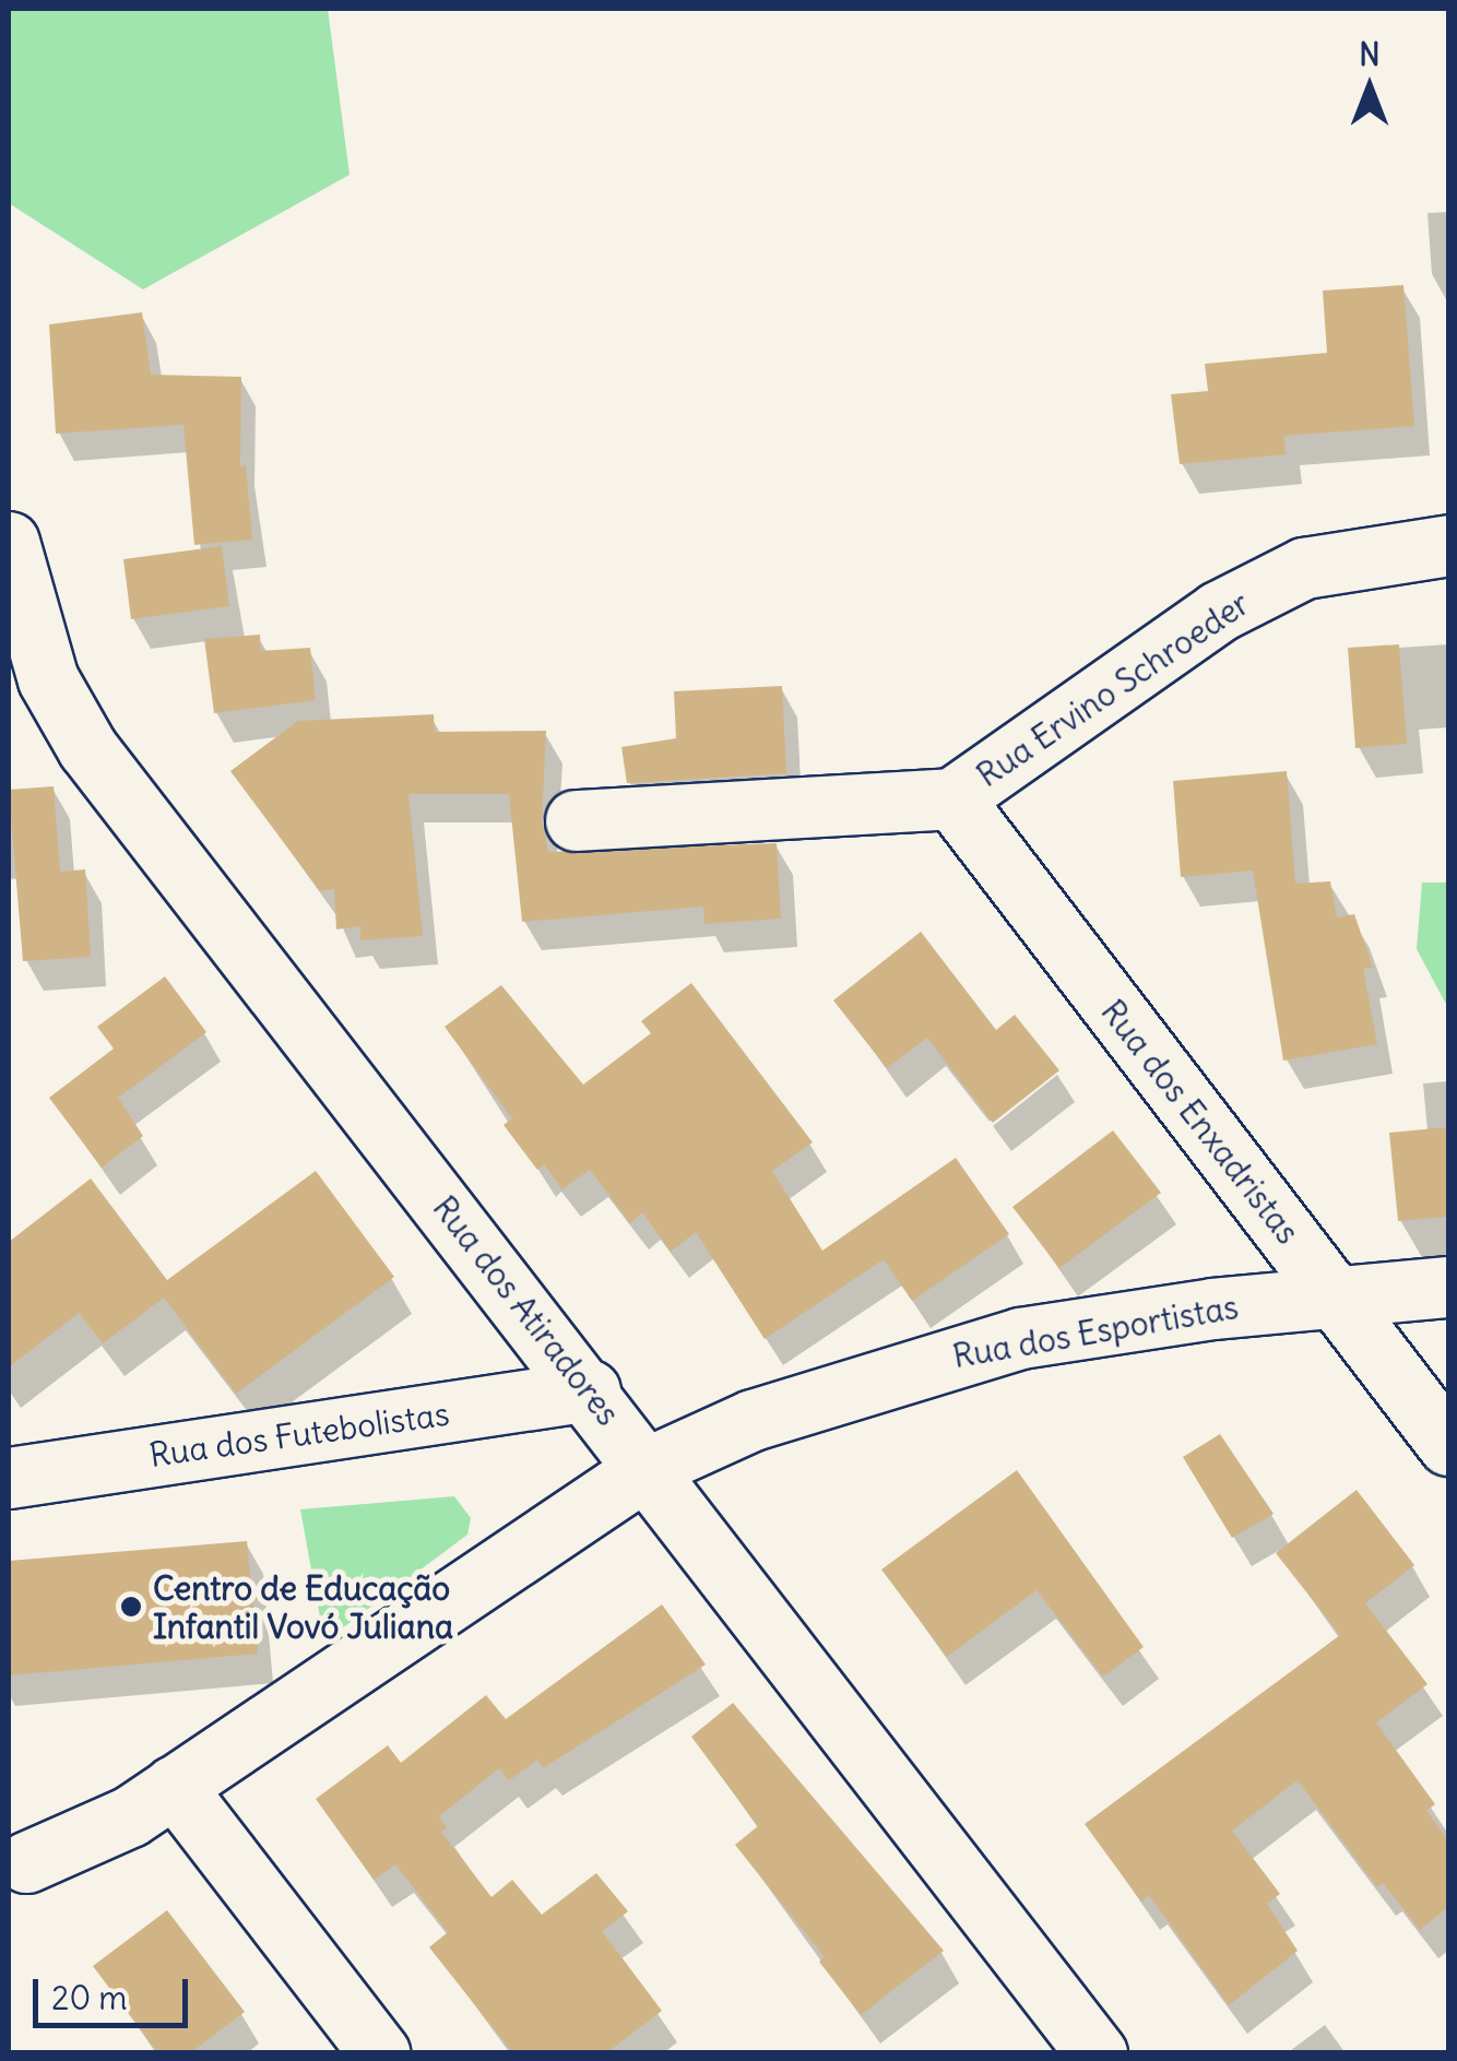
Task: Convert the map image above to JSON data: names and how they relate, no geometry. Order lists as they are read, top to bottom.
{
  "streets": {
    "street": [
      "Rua Ervino Schroeder",
      "Rua dos Enxadristas",
      "Rua dos Atiradores",
      "Rua dos Esportistas",
      "Rua dos Futebolistas"
    ]
  },
  "crossings": [
    ["Rua Ervino Schroeder", "Rua dos Enxadristas"],
    ["Rua dos Enxadristas", "Rua dos Esportistas"],
    ["Rua dos Atiradores", "Rua dos Esportistas"],
    ["Rua dos Atiradores", "Rua dos Futebolistas"]
  ],
  "places": ["Centro de Educação Infantil Vovó Juliana"],
  "scale_bar": "20 m",
  "north": "top"
}
